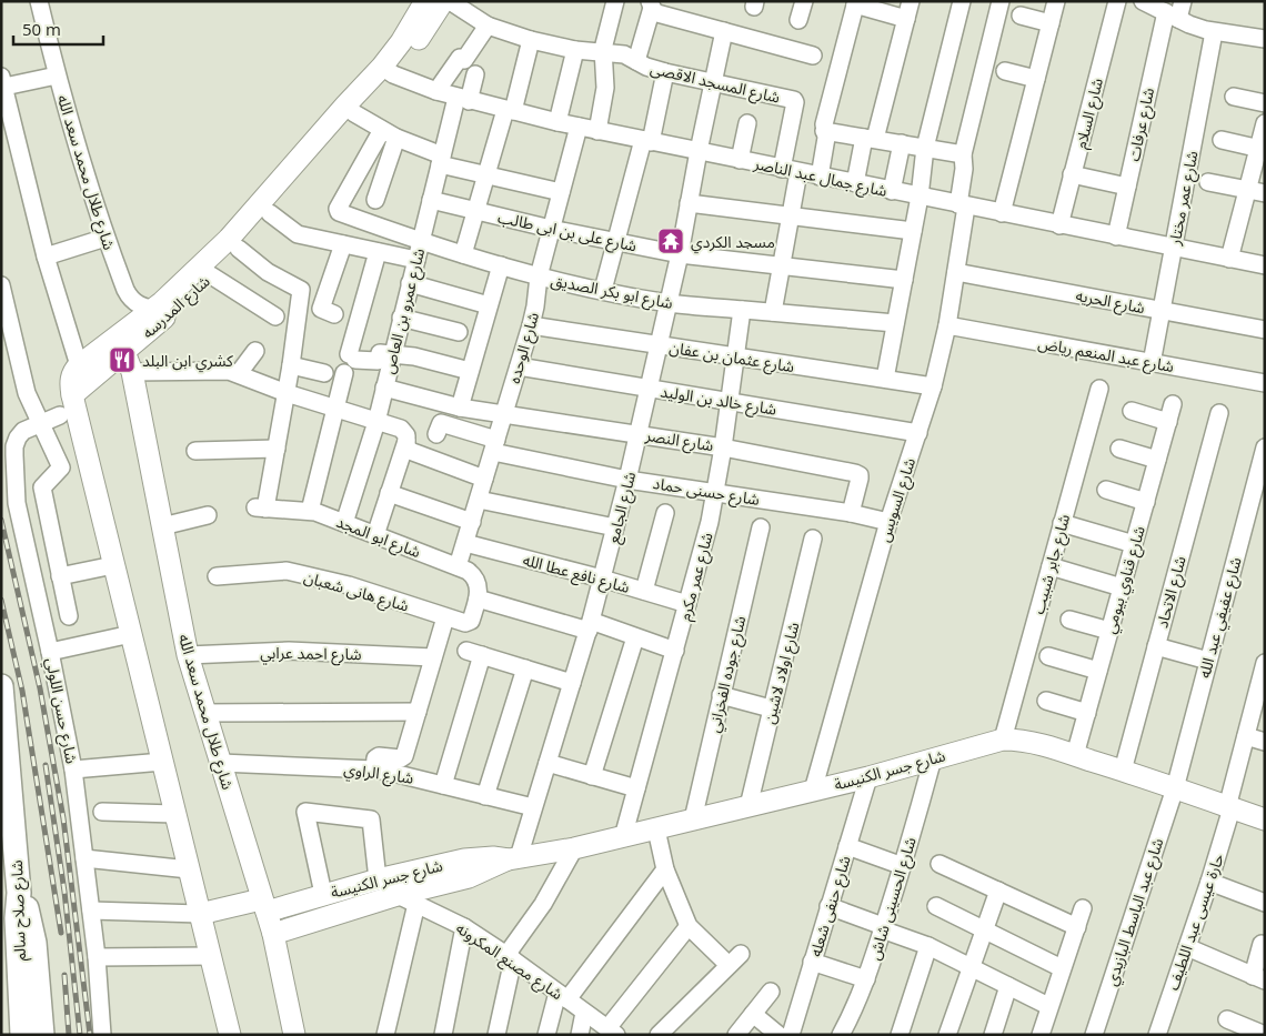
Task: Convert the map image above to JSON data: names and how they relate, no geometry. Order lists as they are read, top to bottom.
{
  "streets": {
    "highway": ["شارع صلاح سالم"],
    "main road": ["شارع طلال محمد سعد الله", "شارع المدرسه", "شارع جسر الكنيسة"],
    "street": [
      "شارع المسجد الاقصى",
      "شارع السلام",
      "شارع عرفات",
      "شارع جمال عبد الناصر",
      "شارع عمر مختار",
      "شارع على بن ابى طالب",
      "شارع ابو بكر الصديق",
      "شارع الحريه",
      "شارع عمرو بن العاص",
      "شارع الوحده",
      "شارع عبد المنعم رياض",
      "شارع عثمان بن عفان",
      "شارع خالد بن الوليد",
      "شارع النصر",
      "شارع حسنى حماد",
      "شارع السويس",
      "شارع الجامع",
      "شارع ابو المجد",
      "شارع جابر شبيب",
      "شارع نافع عطا الله",
      "شارع عمر مكرم",
      "شارع قناوي بيومي",
      "شارع هانى شعبان",
      "شارع الاتحاد",
      "شارع عفيفي عبد الله",
      "شارع احمد عرابي",
      "شارع اولاد لاشين",
      "شارع جوده الفخراني",
      "شارع حسن اللولي",
      "شارع الراوي",
      "شارع الحسينى شاش",
      "شارع حنفى شعله",
      "شارع عبد الباسط البازيدي",
      "حارة عيسى عبد اللطيف",
      "شارع مصنع المكرونه"
    ]
  },
  "crossings": [
    ["شارع المسجد الاقصى", "شارع جمال عبد الناصر"],
    ["شارع المسجد الاقصى", "شارع الجامع"],
    ["شارع السلام", "شارع جمال عبد الناصر"],
    ["شارع عرفات", "شارع جمال عبد الناصر"],
    ["شارع طلال محمد سعد الله", "شارع المدرسه"],
    ["شارع طلال محمد سعد الله", "شارع احمد عرابي"],
    ["شارع طلال محمد سعد الله", "شارع جسر الكنيسة"],
    ["شارع طلال محمد سعد الله", "شارع الراوي"],
    ["شارع جمال عبد الناصر", "شارع عمر مختار"],
    ["شارع جمال عبد الناصر", "شارع المدرسه"],
    ["شارع جمال عبد الناصر", "شارع عمرو بن العاص"],
    ["شارع جمال عبد الناصر", "شارع الوحده"],
    ["شارع جمال عبد الناصر", "شارع السويس"],
    ["شارع جمال عبد الناصر", "شارع الجامع"],
    ["شارع عمر مختار", "شارع الحريه"],
    ["شارع عمر مختار", "شارع عبد المنعم رياض"],
    ["شارع على بن ابى طالب", "شارع عمرو بن العاص"],
    ["شارع على بن ابى طالب", "شارع الوحده"],
    ["شارع على بن ابى طالب", "شارع الجامع"],
    ["شارع ابو بكر الصديق", "شارع عمرو بن العاص"],
    ["شارع ابو بكر الصديق", "شارع الوحده"],
    ["شارع ابو بكر الصديق", "شارع الجامع"],
    ["شارع ابو بكر الصديق", "شارع عمر مكرم"],
    ["شارع الحريه", "شارع السويس"],
    ["شارع عمرو بن العاص", "شارع النصر"],
    ["شارع عمرو بن العاص", "شارع ابو المجد"],
    ["شارع الوحده", "شارع عثمان بن عفان"],
    ["شارع الوحده", "شارع خالد بن الوليد"],
    ["شارع الوحده", "شارع النصر"],
    ["شارع الوحده", "شارع حسنى حماد"],
    ["شارع الوحده", "شارع ابو المجد"],
    ["شارع الوحده", "شارع نافع عطا الله"],
    ["شارع عبد المنعم رياض", "شارع السويس"],
    ["شارع عثمان بن عفان", "شارع السويس"],
    ["شارع عثمان بن عفان", "شارع الجامع"],
    ["شارع عثمان بن عفان", "شارع عمر مكرم"],
    ["شارع خالد بن الوليد", "شارع السويس"],
    ["شارع خالد بن الوليد", "شارع الجامع"],
    ["شارع خالد بن الوليد", "شارع عمر مكرم"],
    ["شارع النصر", "شارع حسنى حماد"],
    ["شارع النصر", "شارع الجامع"],
    ["شارع النصر", "شارع عمر مكرم"],
    ["شارع حسنى حماد", "شارع السويس"],
    ["شارع حسنى حماد", "شارع الجامع"],
    ["شارع حسنى حماد", "شارع عمر مكرم"],
    ["شارع السويس", "شارع جسر الكنيسة"],
    ["شارع الجامع", "شارع نافع عطا الله"],
    ["شارع الجامع", "شارع جسر الكنيسة"],
    ["شارع الجامع", "شارع الراوي"],
    ["شارع ابو المجد", "شارع هانى شعبان"],
    ["شارع جابر شبيب", "شارع جسر الكنيسة"],
    ["شارع نافع عطا الله", "شارع عمر مكرم"],
    ["شارع عمر مكرم", "شارع جسر الكنيسة"],
    ["شارع قناوي بيومي", "شارع جسر الكنيسة"],
    ["شارع الاتحاد", "شارع جسر الكنيسة"],
    ["شارع عفيفي عبد الله", "شارع جسر الكنيسة"],
    ["شارع عفيفي عبد الله", "شارع عبد الباسط البازيدي"],
    ["شارع اولاد لاشين", "شارع جسر الكنيسة"],
    ["شارع جوده الفخراني", "شارع جسر الكنيسة"],
    ["شارع جسر الكنيسة", "شارع الحسينى شاش"],
    ["شارع جسر الكنيسة", "شارع حنفى شعله"],
    ["شارع جسر الكنيسة", "شارع عبد الباسط البازيدي"],
    ["شارع جسر الكنيسة", "حارة عيسى عبد اللطيف"],
    ["شارع جسر الكنيسة", "شارع مصنع المكرونه"]
  ],
  "places": {
    "temple": ["مسجد الكردي"],
    "restaurant": ["كشري ابن البلد"]
  },
  "scale_bar": "50 m"
}
